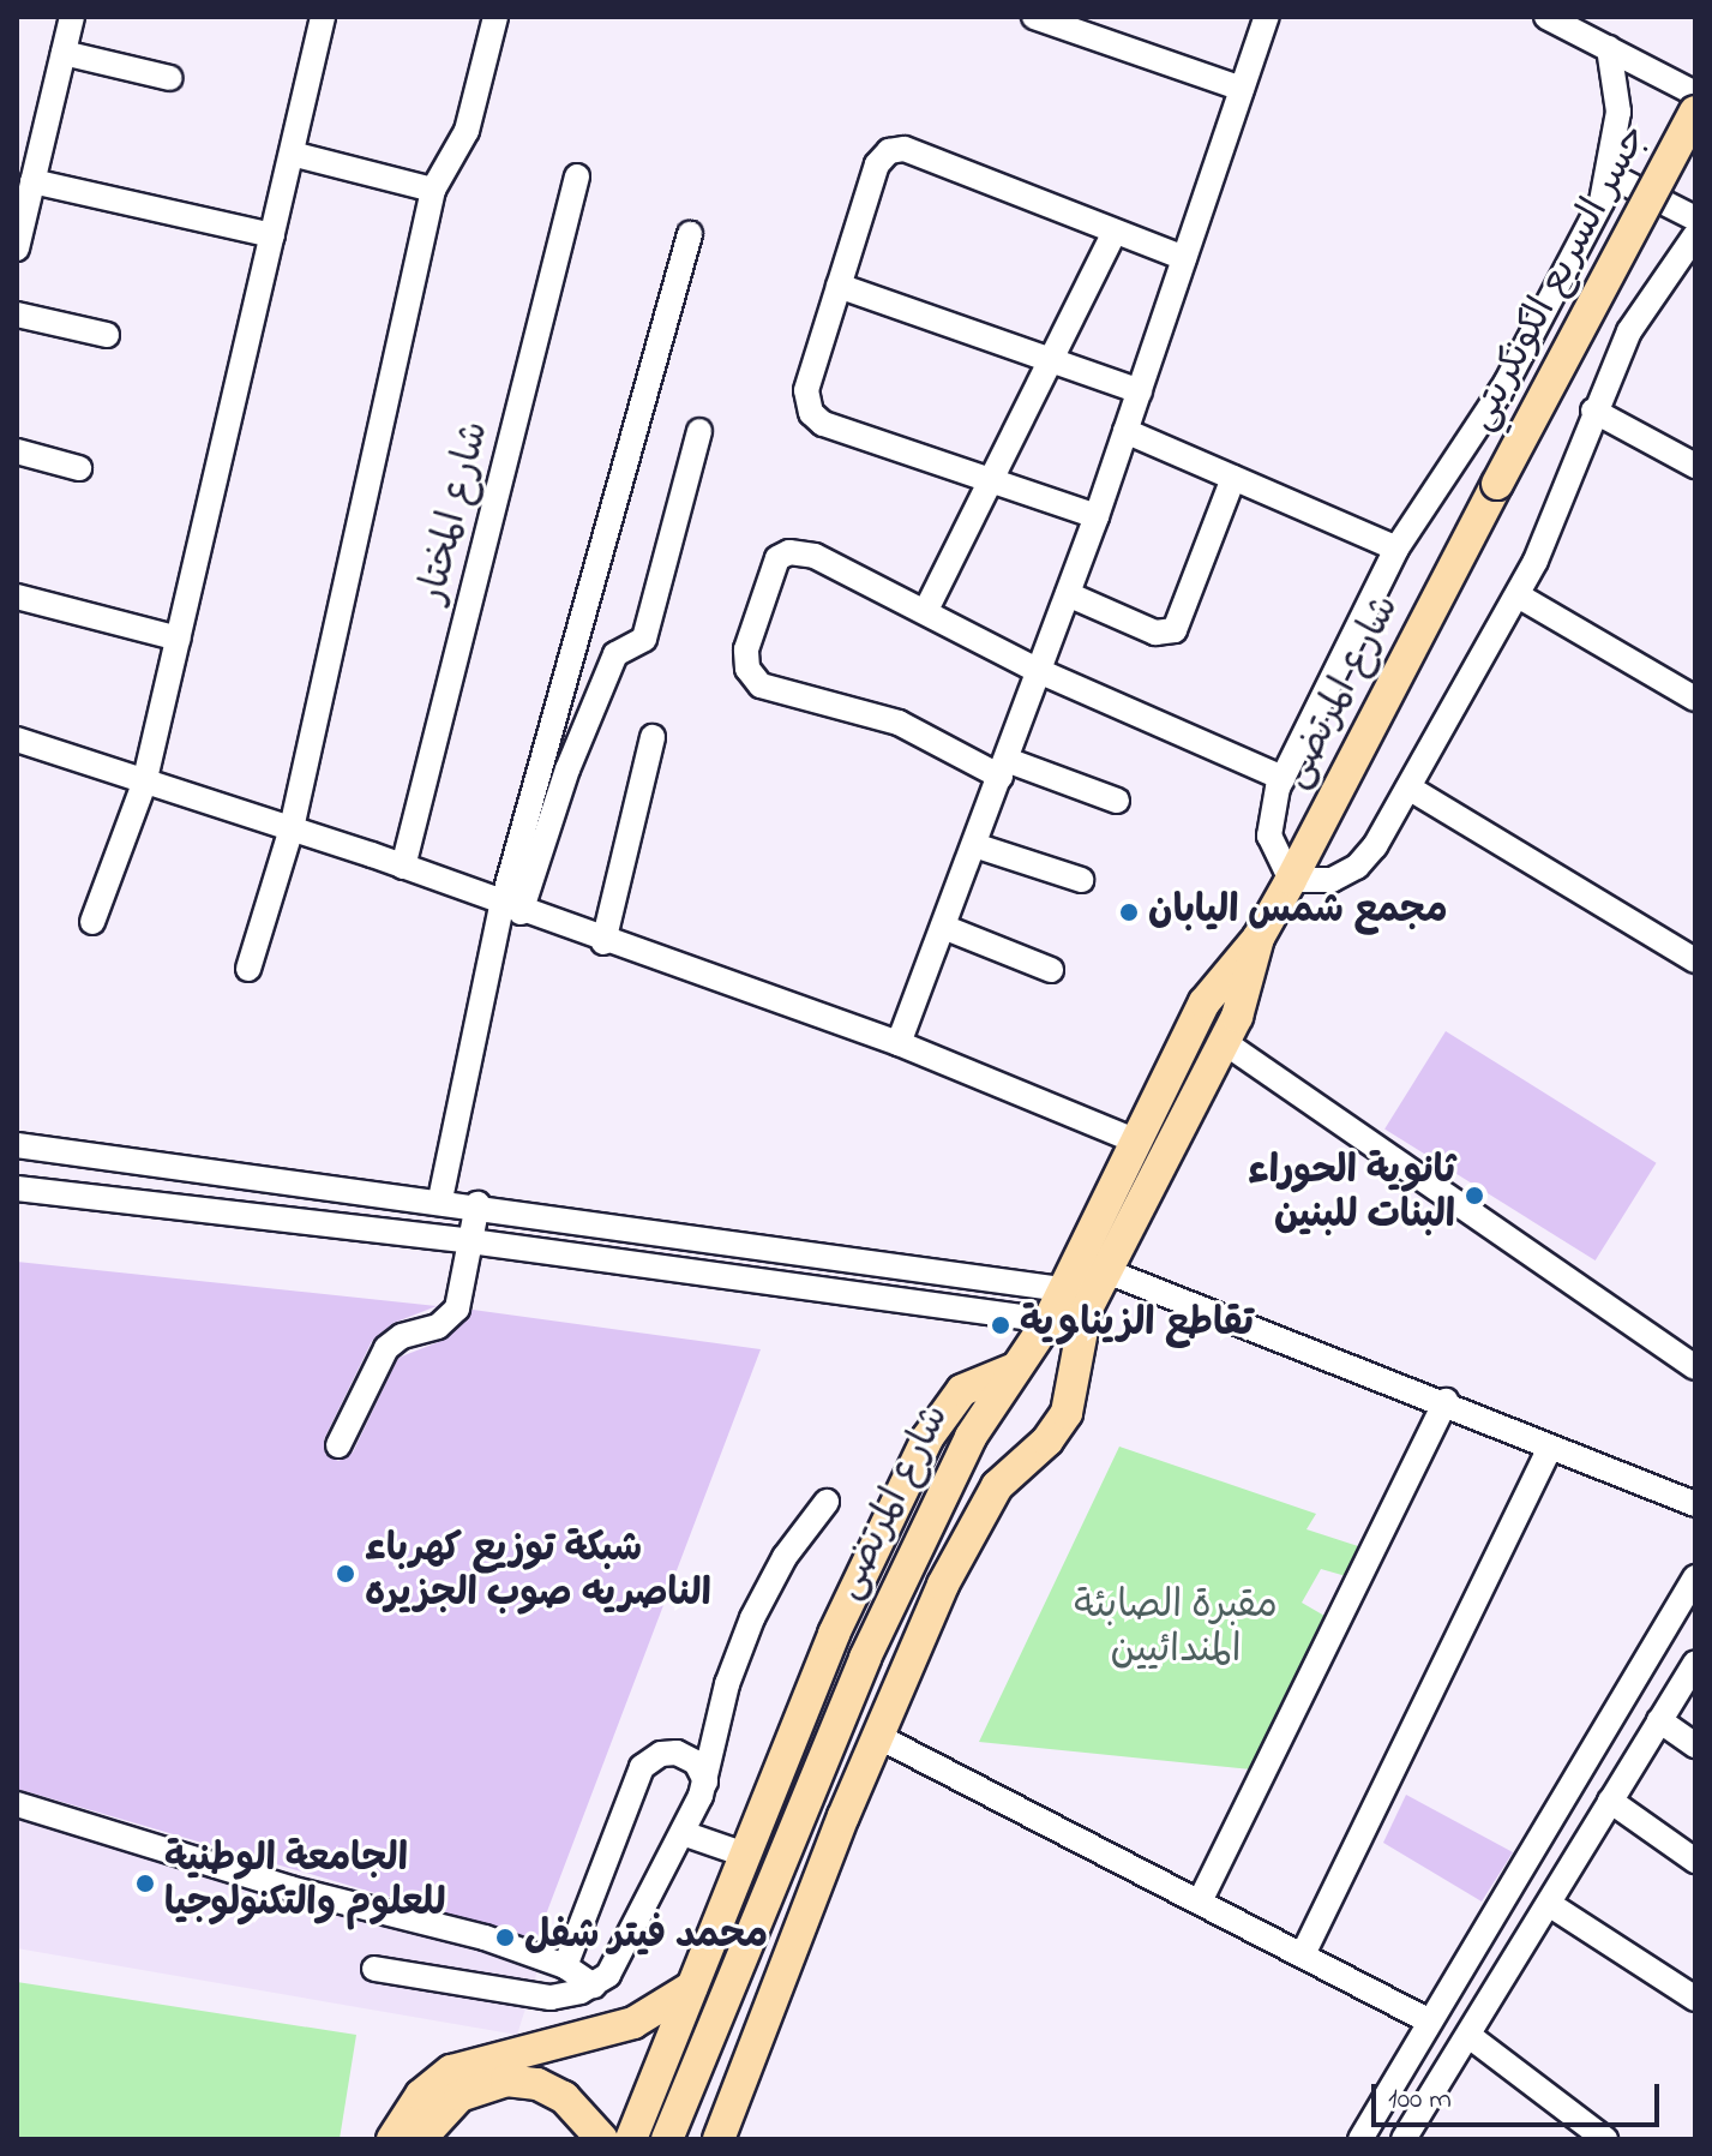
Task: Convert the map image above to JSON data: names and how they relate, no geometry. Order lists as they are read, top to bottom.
{
  "streets": {
    "main road": ["جسر السريع الكونكريتي", "شارع المرتضى"],
    "street": ["شارع المختار"]
  },
  "crossings": [
    ["جسر السريع الكونكريتي", "شارع المرتضى"]
  ],
  "parks": ["مقبرة الصابئة المندائيين"],
  "places": [
    "مجمع شمس اليابان",
    "ثانوية الحوراء البنات للبنين",
    "تقاطع الزيناوية",
    "شبكة توزيع كهرباء الناصريه صوب الجزيره",
    "الجامعة الوطنية للعلوم والتكنولوجيا",
    "محمد فيتر شفل"
  ],
  "scale_bar": "100 m"
}
